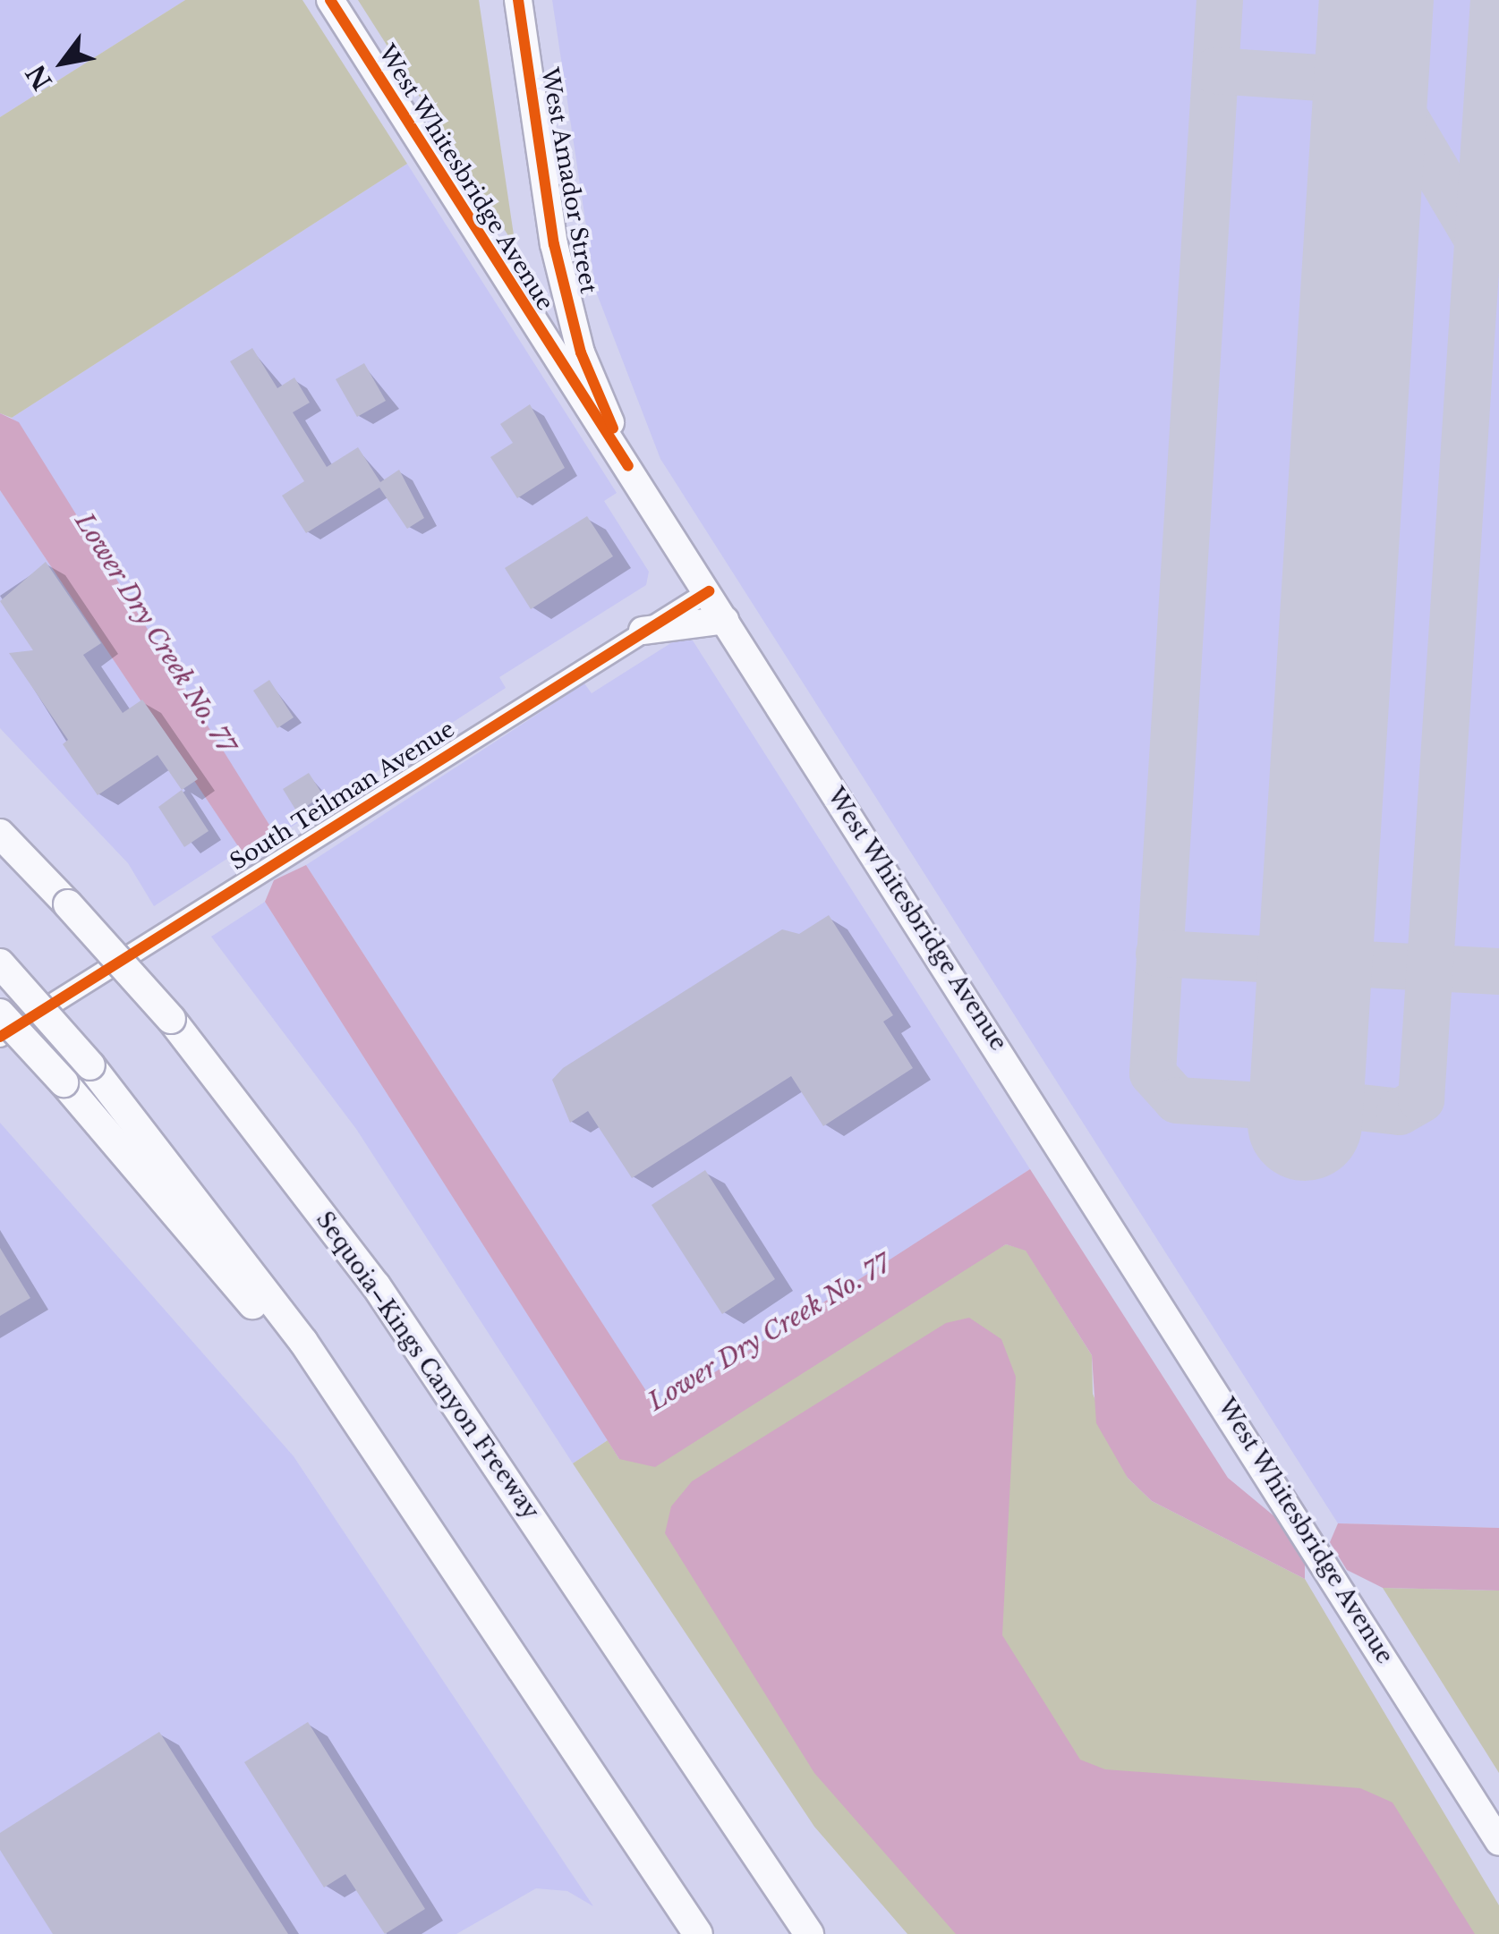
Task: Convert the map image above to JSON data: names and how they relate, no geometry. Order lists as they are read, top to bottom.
{
  "streets": {
    "highway": ["Sequoia–Kings Canyon Freeway"],
    "main road": ["West Whitesbridge Avenue", "West Amador Street"],
    "street": ["South Teilman Avenue"]
  },
  "crossings": [
    ["West Whitesbridge Avenue", "West Amador Street"],
    ["West Whitesbridge Avenue", "South Teilman Avenue"]
  ],
  "water": ["Lower Dry Creek No. 77"],
  "north": "bottom left"
}
